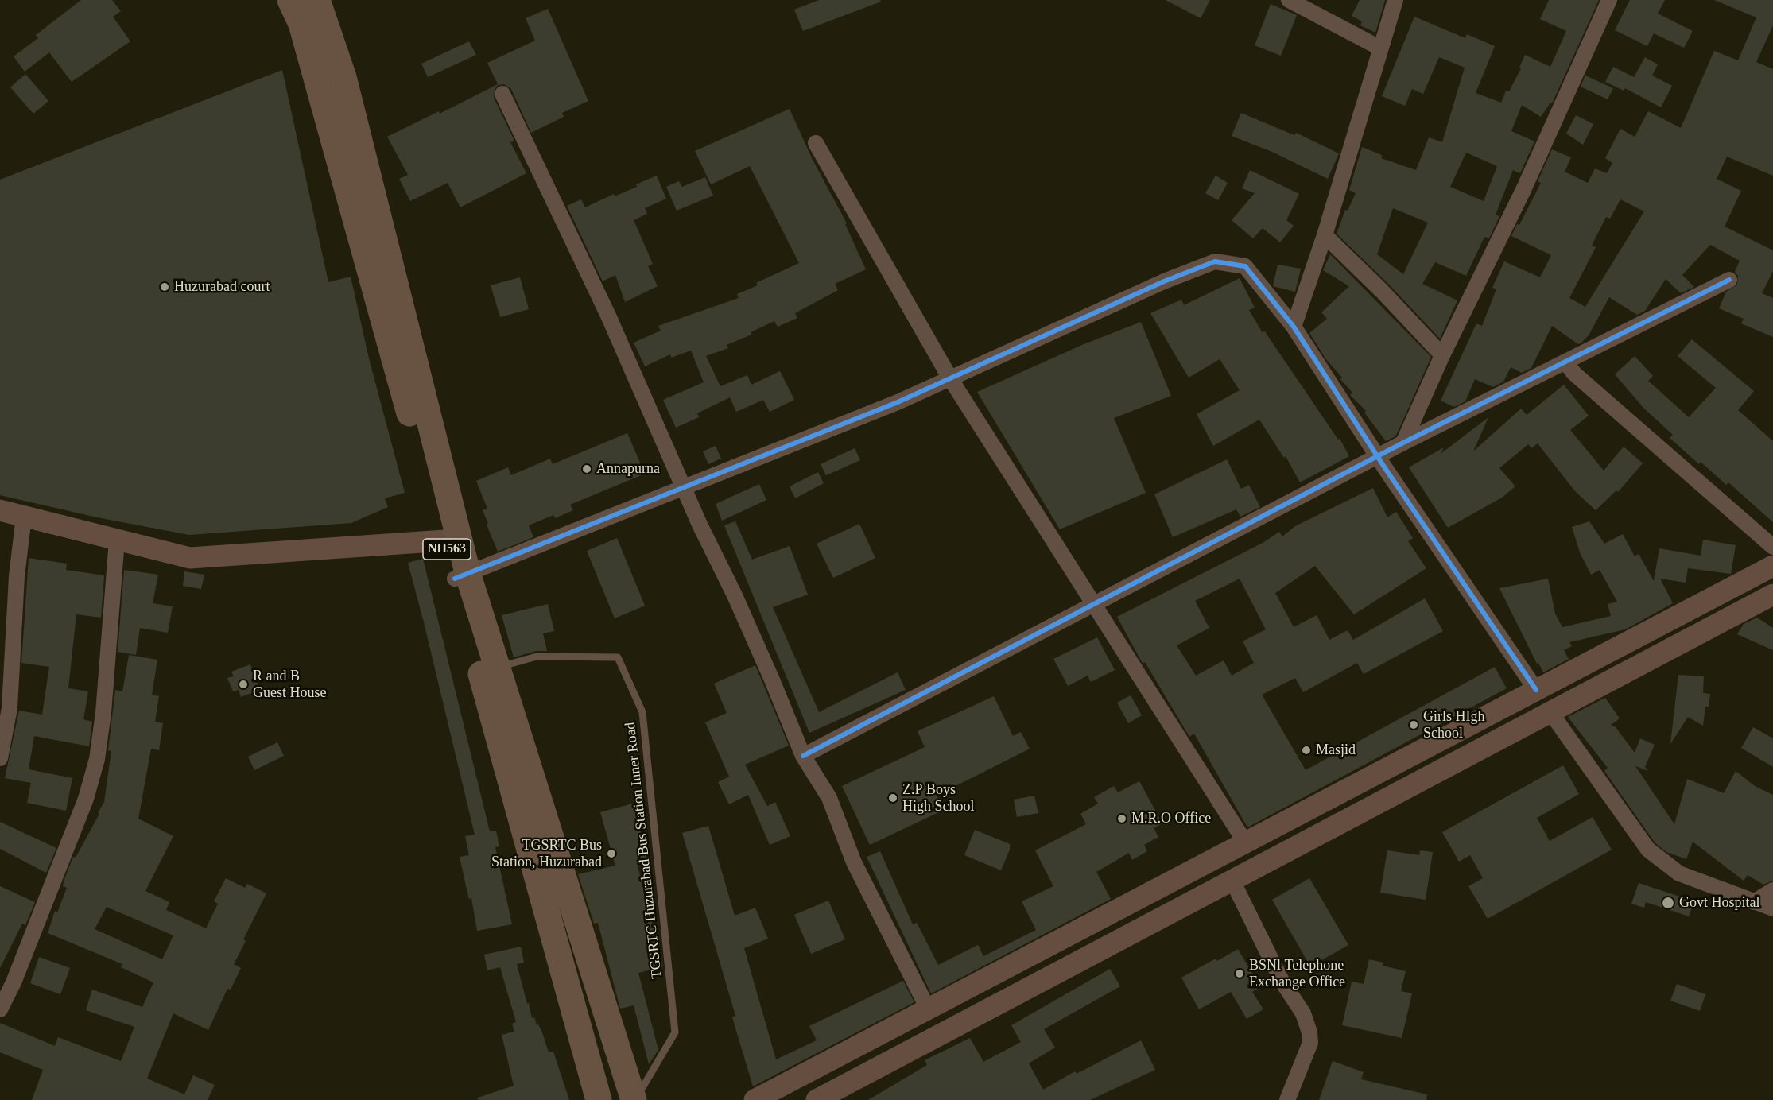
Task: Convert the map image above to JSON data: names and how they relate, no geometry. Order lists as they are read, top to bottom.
{
  "streets": {
    "highway": ["NH563"],
    "lane": ["TGSRTC Huzurabad Bus Station Inner Road"]
  },
  "crossings": [
    ["NH563", "TGSRTC Huzurabad Bus Station Inner Road"]
  ],
  "places": [
    "Huzurabad court",
    "Annapurna",
    "R and B Guest House",
    "Girls HIgh School",
    "Masjid",
    "Z.P Boys High School",
    "M.R.O Office",
    "TGSRTC Bus Station, Huzurabad",
    "Govt Hospital",
    "BSNl Telephone Exchange Office"
  ]
}
